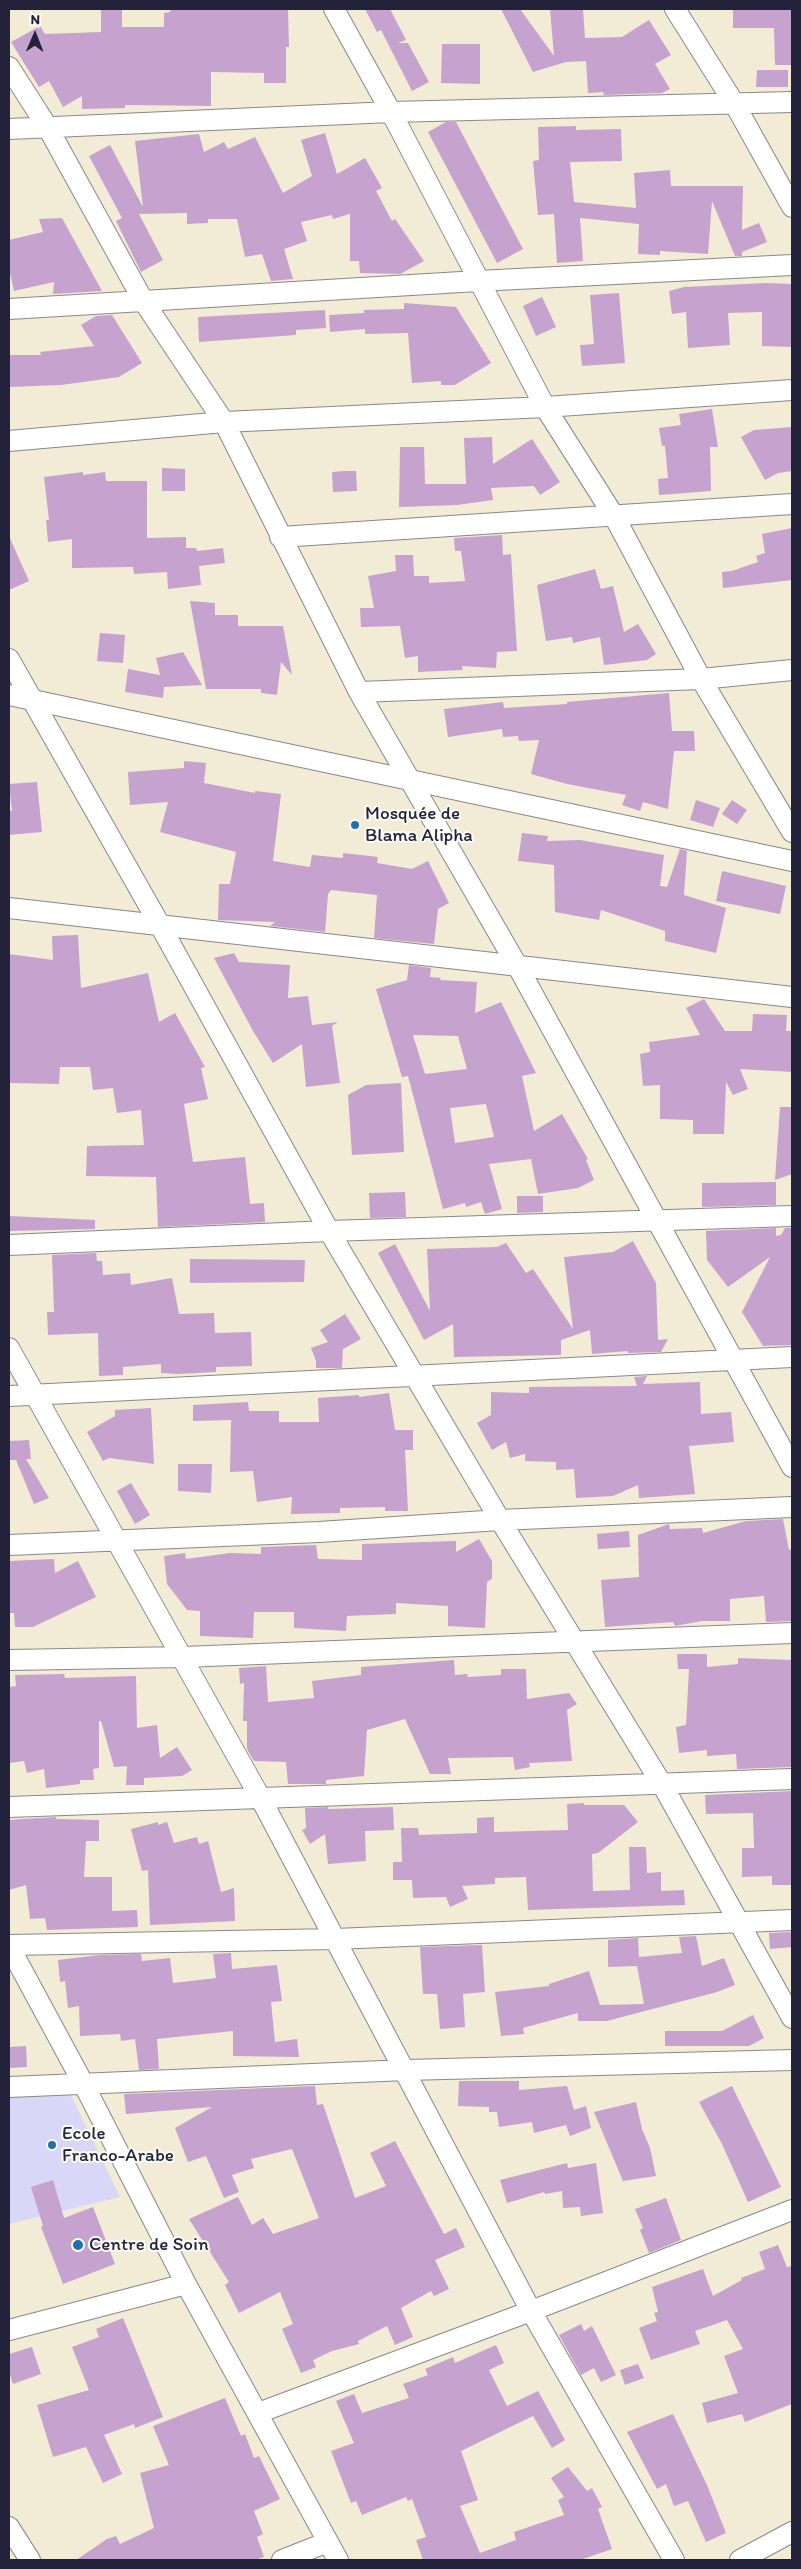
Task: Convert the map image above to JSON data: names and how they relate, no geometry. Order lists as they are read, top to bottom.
{
  "places": ["Mosquée de Blama Alipha", "Ecole Franco-Arabe", "Centre de Soin"],
  "north": "top"
}
